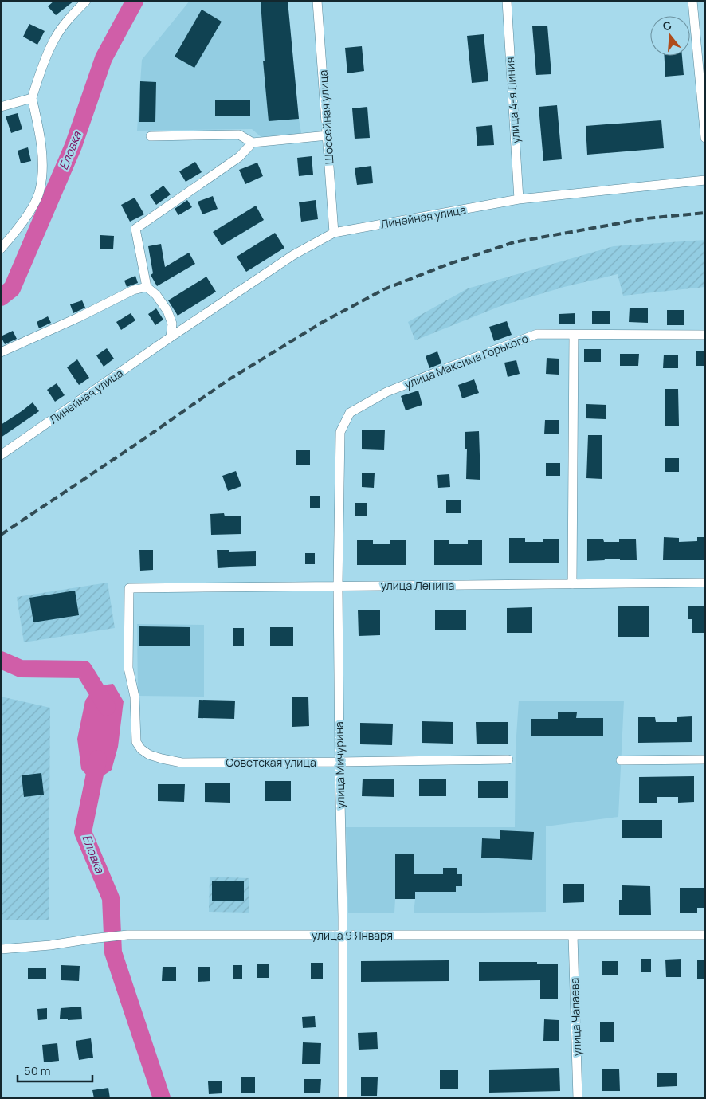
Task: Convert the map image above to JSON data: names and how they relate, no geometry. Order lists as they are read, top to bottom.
{
  "streets": {
    "street": [
      "улица 4-я Линия",
      "Шоссейная улица",
      "Линейная улица",
      "улица Максима Горького",
      "улица Ленина",
      "Советская улица",
      "улица Мичурина",
      "улица 9 Января",
      "улица Чапаева"
    ]
  },
  "crossings": [
    ["улица 4-я Линия", "Линейная улица"],
    ["Шоссейная улица", "Линейная улица"],
    ["улица Максима Горького", "улица Мичурина"],
    ["улица Ленина", "Советская улица"],
    ["улица Ленина", "улица Мичурина"],
    ["Советская улица", "улица Мичурина"],
    ["улица Мичурина", "улица 9 Января"],
    ["улица 9 Января", "улица Чапаева"]
  ],
  "water": ["Еловка"],
  "scale_bar": "50 m",
  "north": "top"
}
